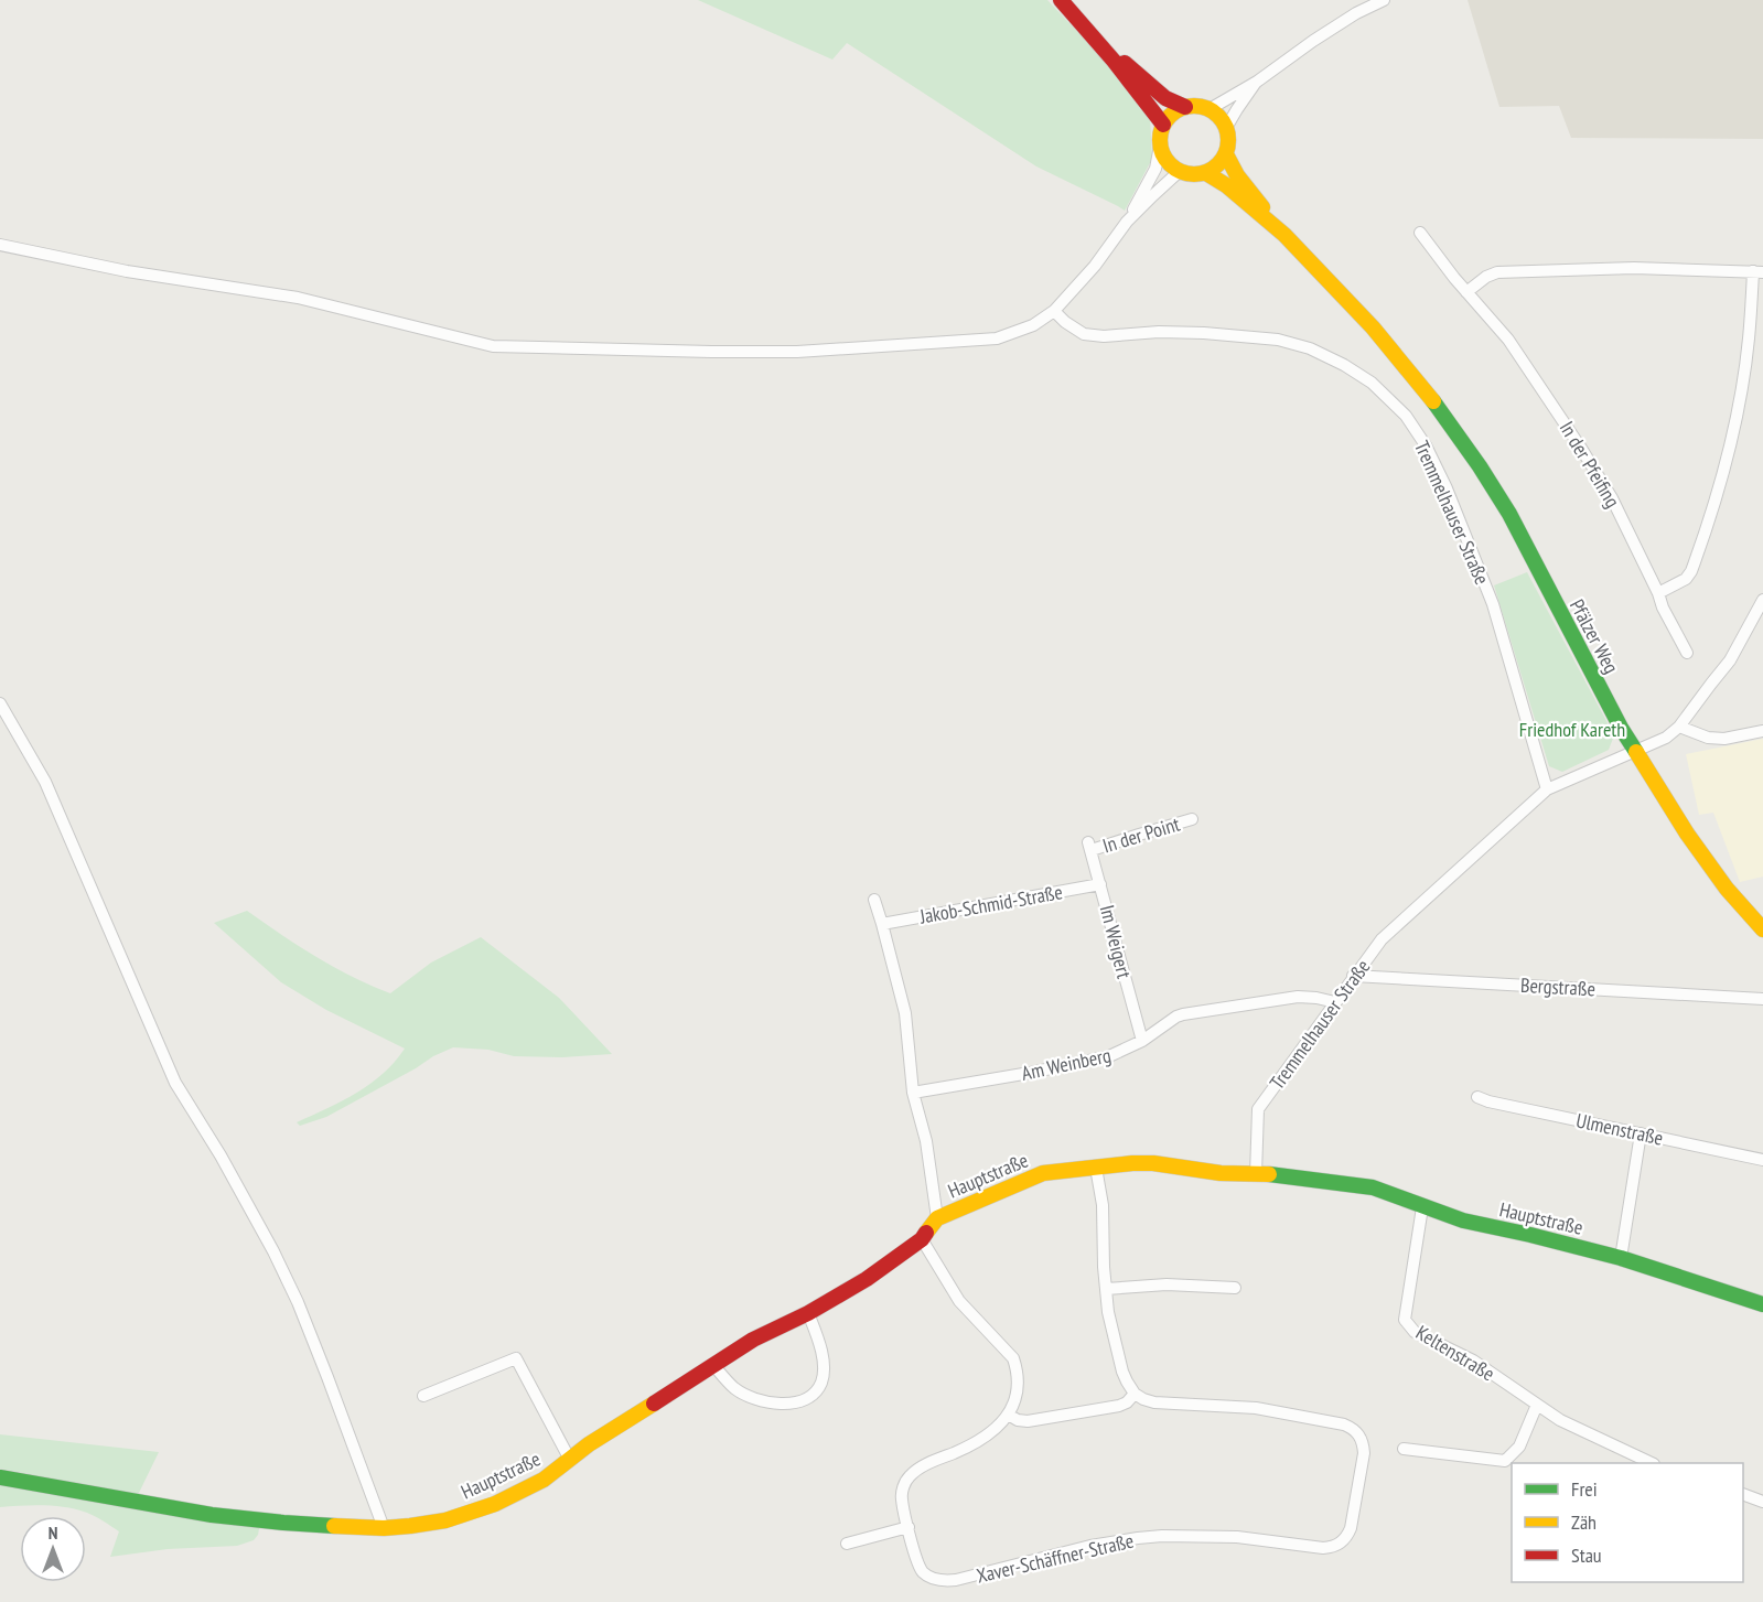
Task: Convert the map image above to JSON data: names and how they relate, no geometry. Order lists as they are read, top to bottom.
{
  "streets": {
    "street": [
      "In der Pfeifing",
      "Tremmelhauser Straße",
      "Pfälzer Weg",
      "In der Point",
      "Jakob-Schmid-Straße",
      "Im Weigert",
      "Bergstraße",
      "Am Weinberg",
      "Ulmenstraße",
      "Hauptstraße",
      "Keltenstraße",
      "Xaver-Schäffner-Straße"
    ]
  },
  "crossings": [
    ["Tremmelhauser Straße", "Pfälzer Weg"],
    ["Tremmelhauser Straße", "Bergstraße"],
    ["Tremmelhauser Straße", "Am Weinberg"],
    ["Tremmelhauser Straße", "Hauptstraße"],
    ["In der Point", "Im Weigert"],
    ["Jakob-Schmid-Straße", "Im Weigert"],
    ["Im Weigert", "Am Weinberg"],
    ["Hauptstraße", "Keltenstraße"]
  ],
  "parks": ["Friedhof Kareth"],
  "legend": ["Frei", "Zäh", "Stau"],
  "north": "top"
}
